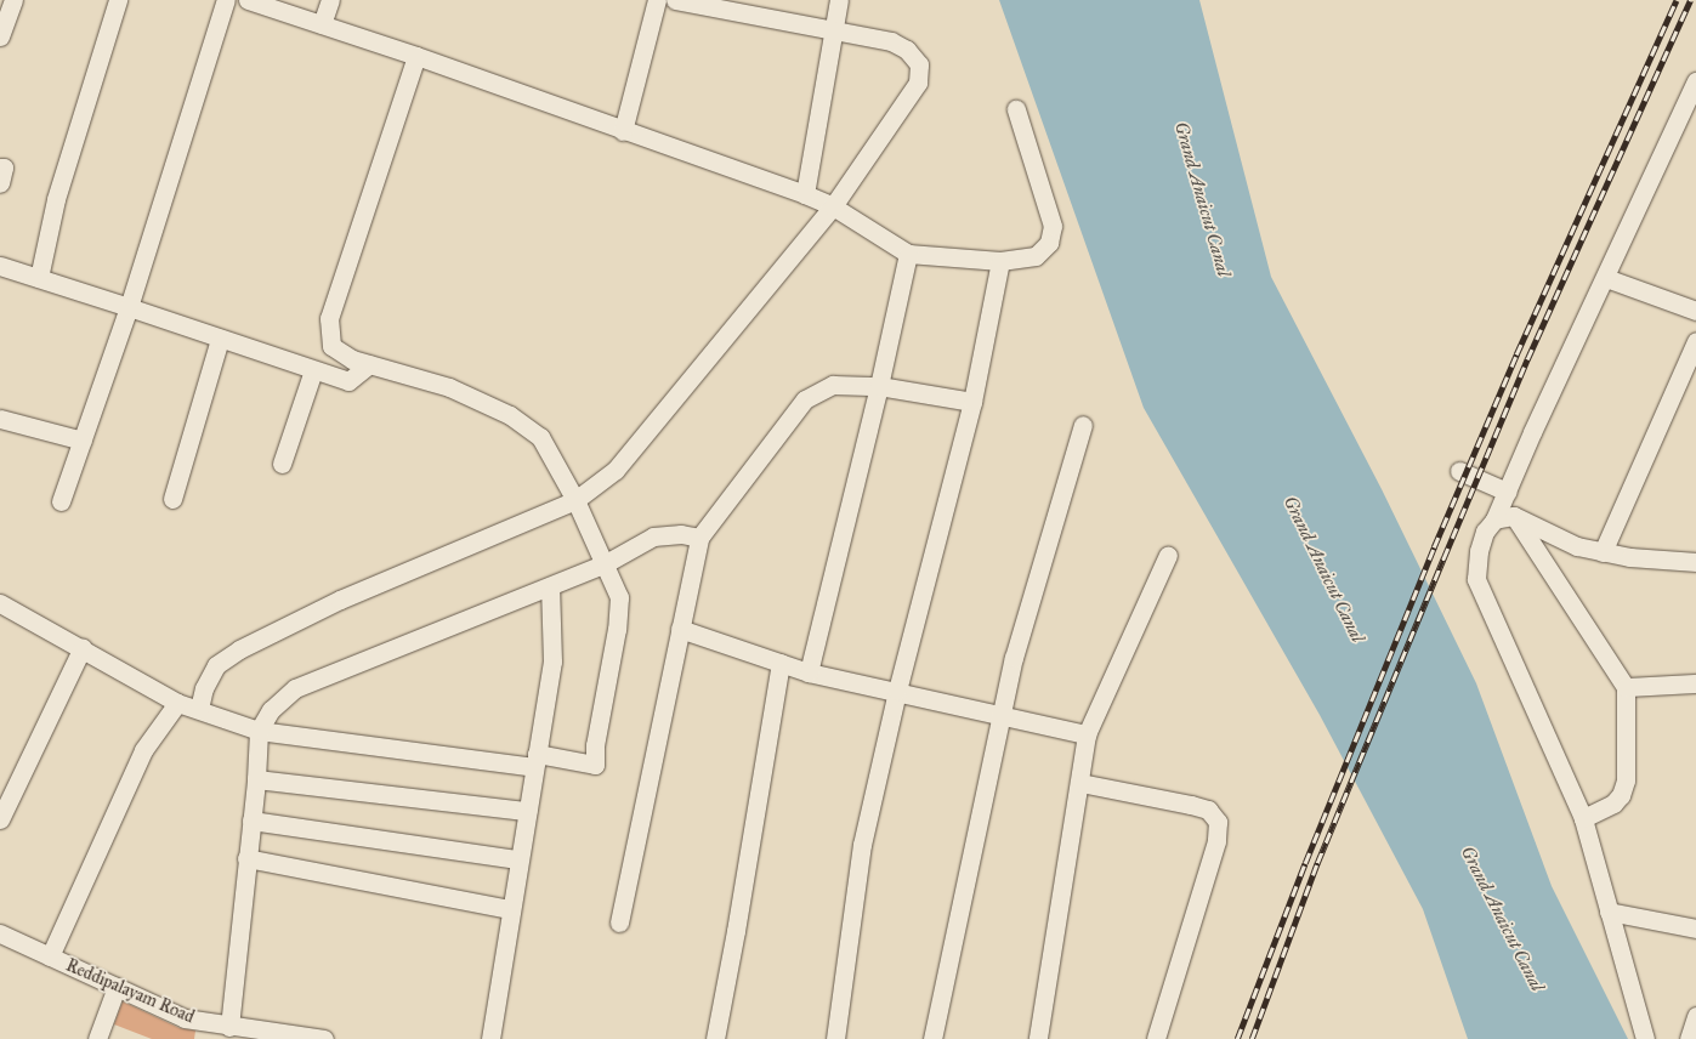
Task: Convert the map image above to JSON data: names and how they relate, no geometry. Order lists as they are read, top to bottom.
{
  "streets": {
    "street": ["Reddipalayam Road"]
  },
  "water": ["Grand Anaicut Canal"]
}
